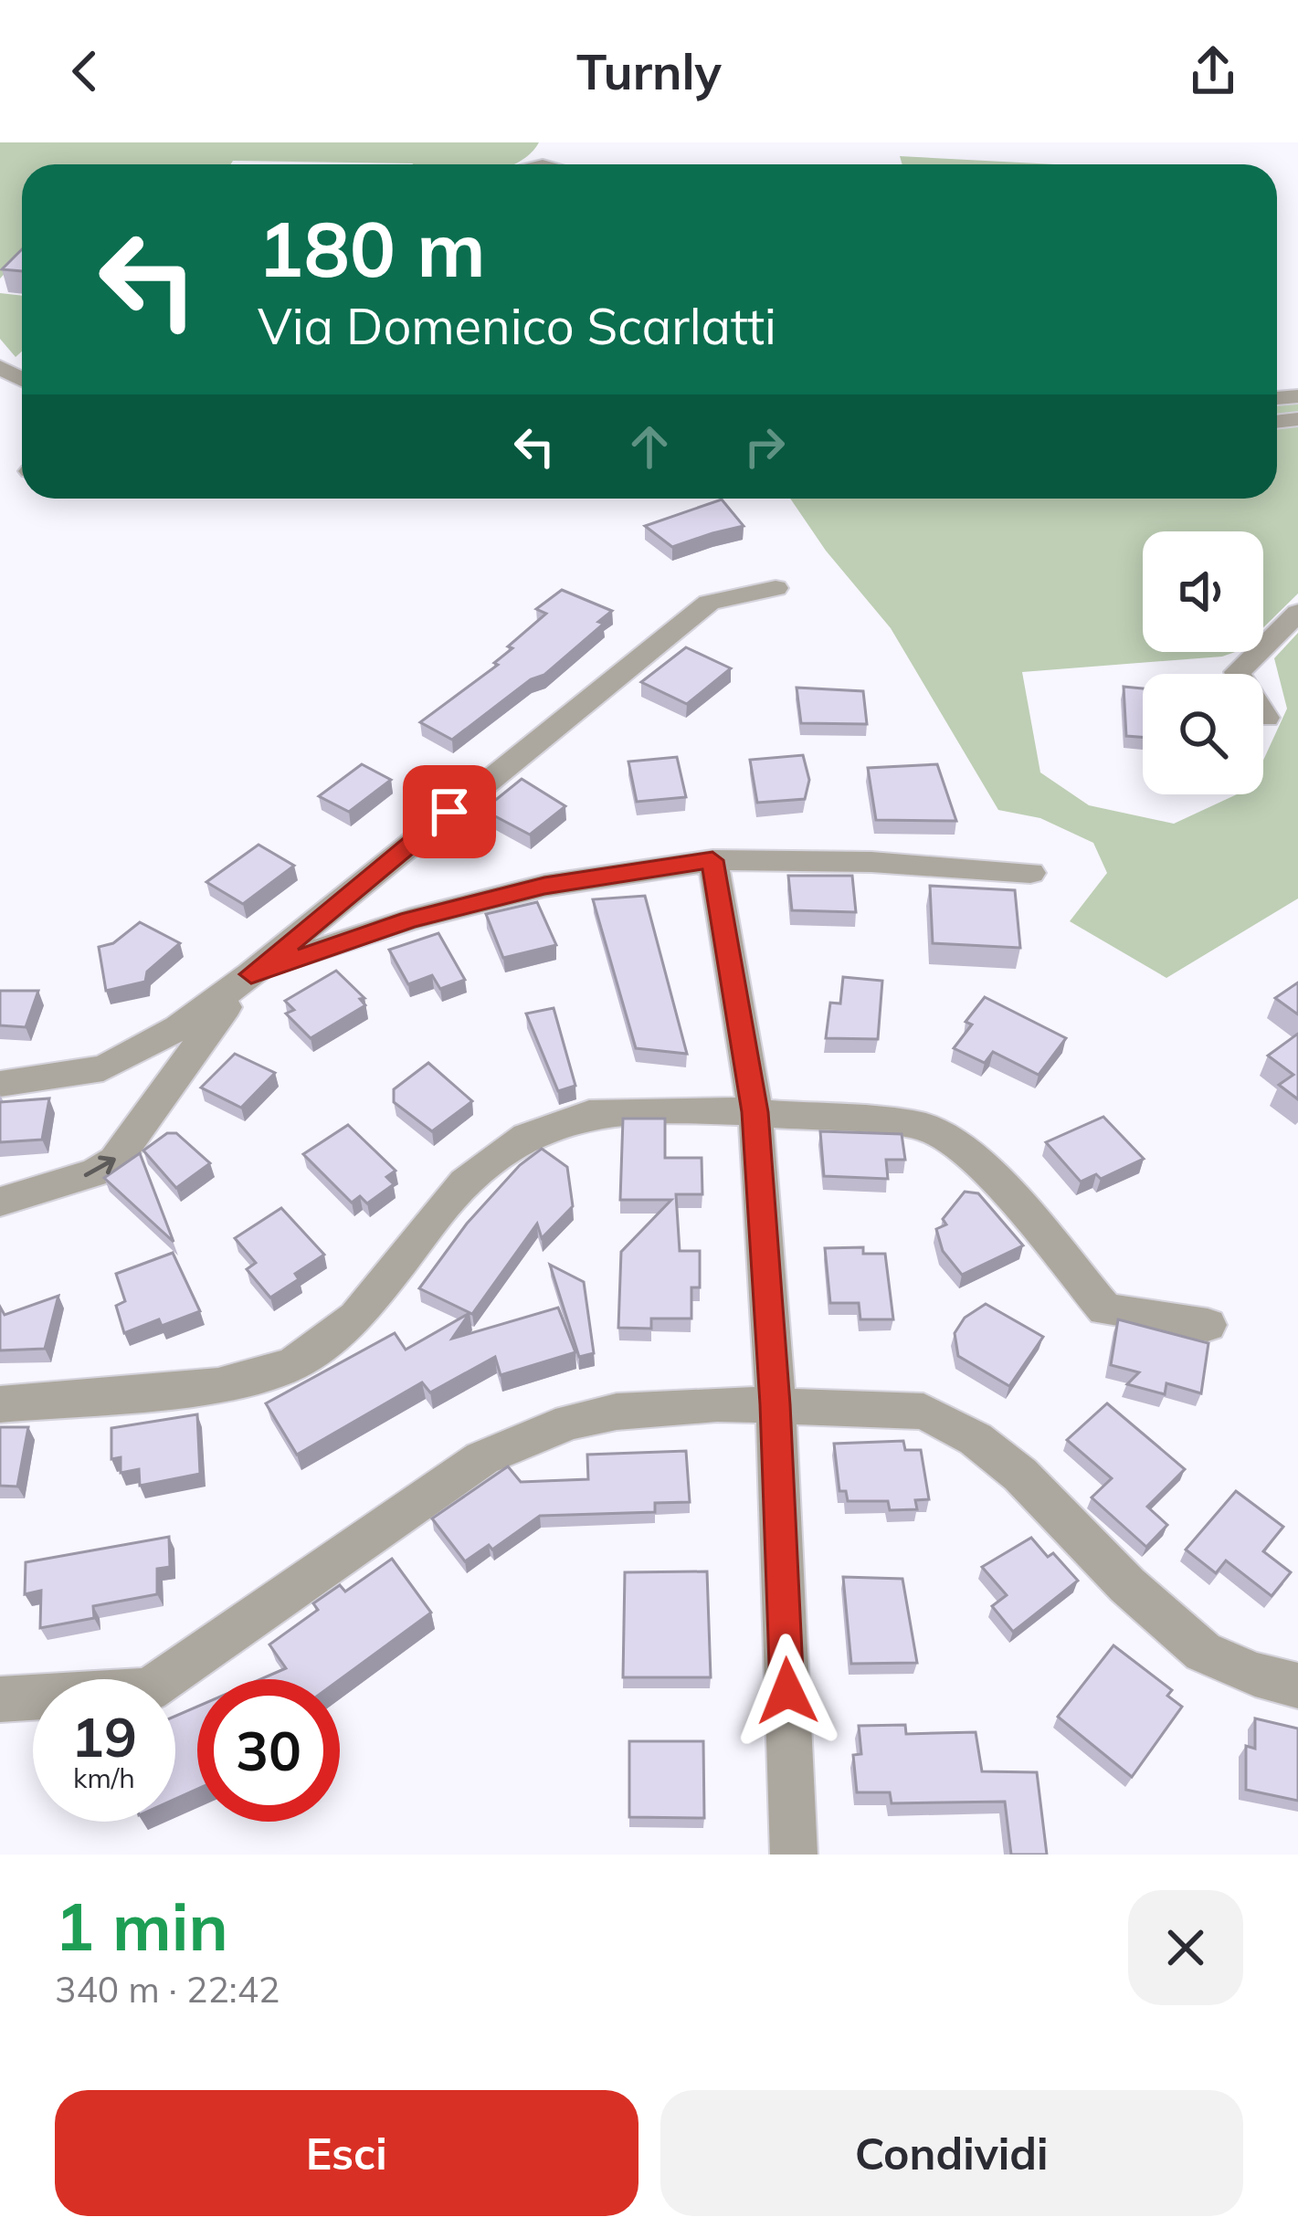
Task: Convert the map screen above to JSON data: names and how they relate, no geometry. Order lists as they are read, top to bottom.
{
  "page": {
    "header": "Turnly",
    "turn": ["180 m", "Via Domenico Scarlatti"],
    "speed": "19 km/h",
    "limit": "30",
    "heading": ["1 min", "340 m · 22:42"],
    "buttons": ["Esci", "Condividi"]
  }
}
